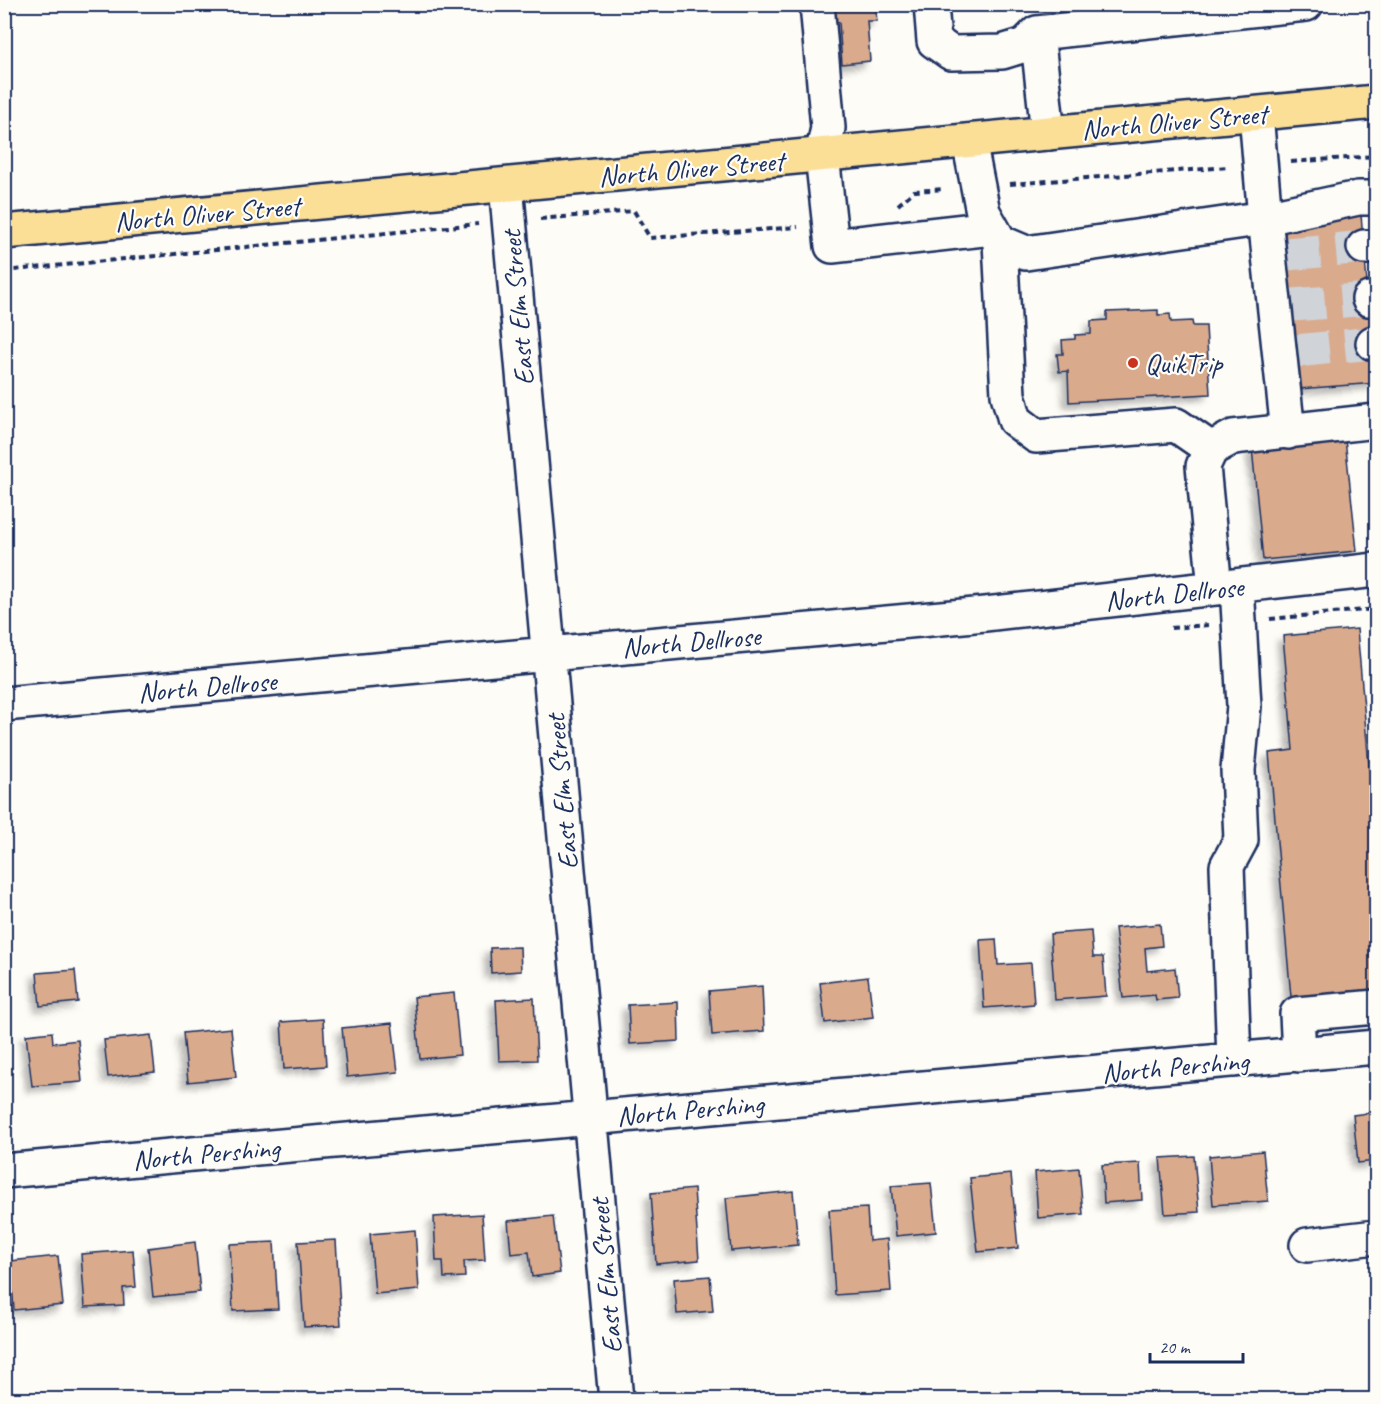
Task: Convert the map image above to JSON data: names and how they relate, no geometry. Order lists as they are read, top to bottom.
{
  "streets": {
    "main road": ["North Oliver Street"],
    "street": ["East Elm Street", "North Dellrose", "North Pershing"]
  },
  "crossings": [
    ["North Oliver Street", "East Elm Street"],
    ["East Elm Street", "North Dellrose"],
    ["East Elm Street", "North Pershing"]
  ],
  "places": ["QuikTrip"],
  "scale_bar": "20 m"
}
